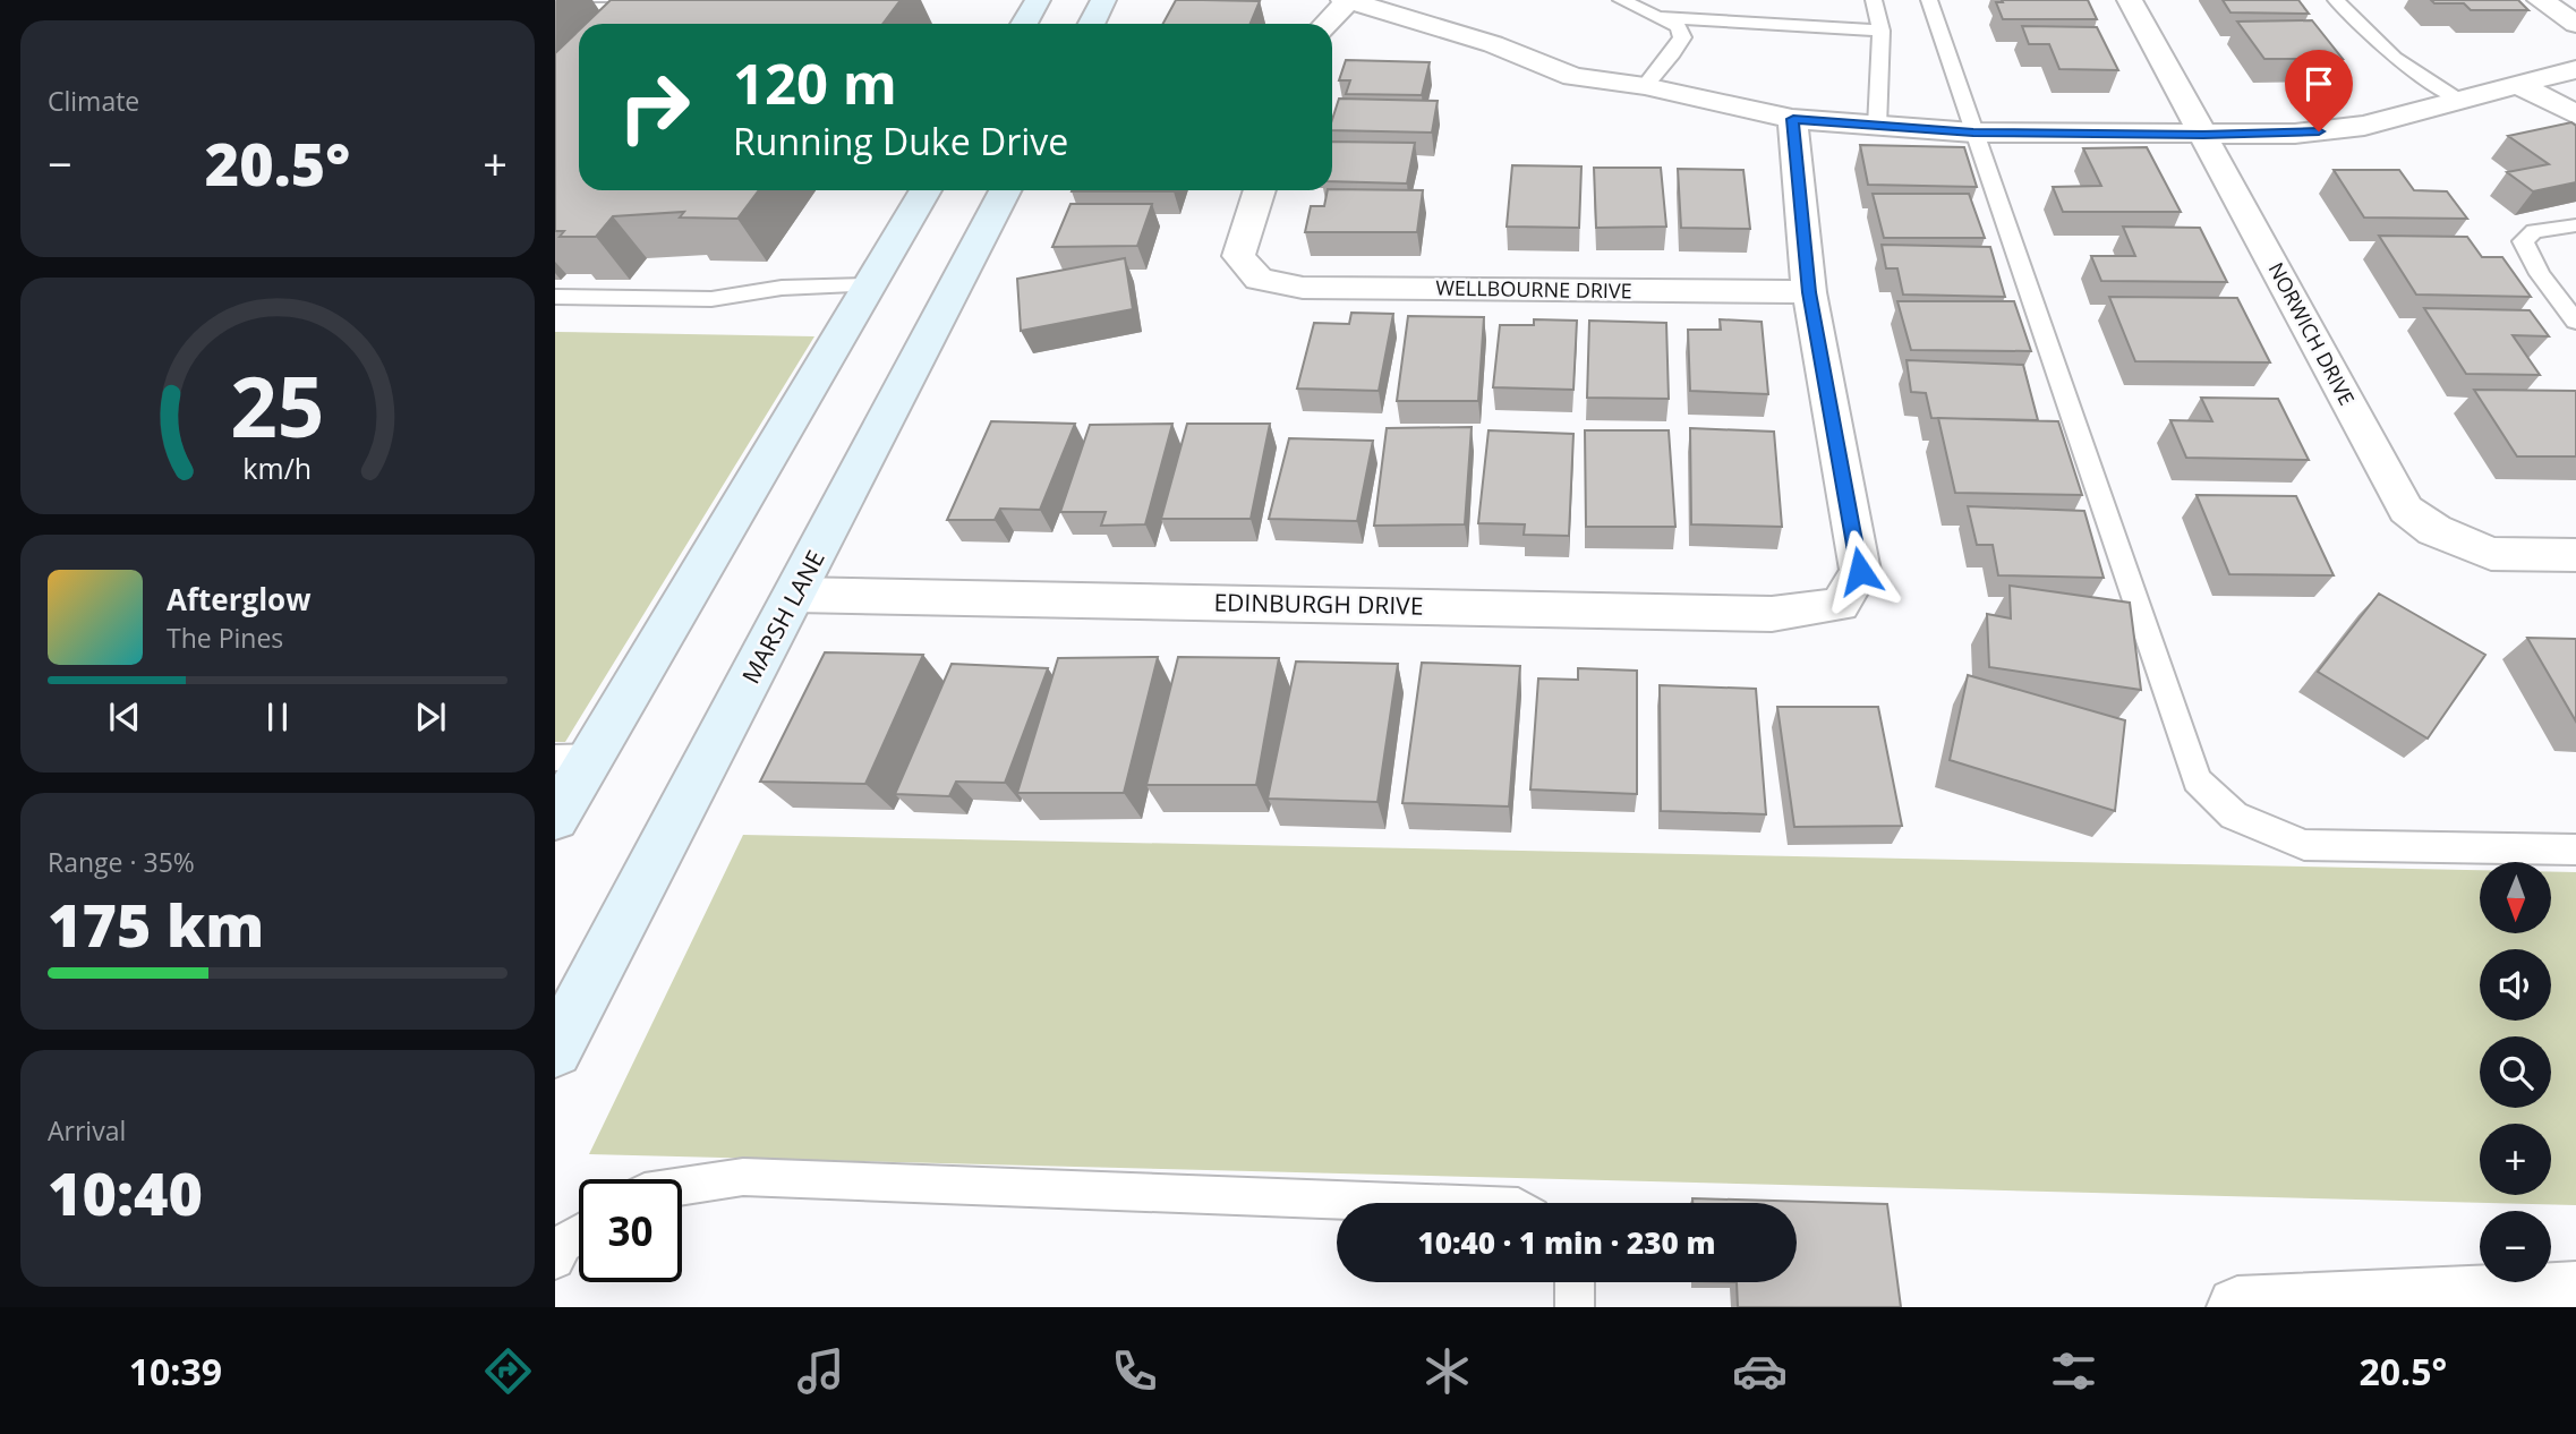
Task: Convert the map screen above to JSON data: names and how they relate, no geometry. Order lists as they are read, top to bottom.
{
  "streets": {
    "main road": ["MARSH LANE"],
    "street": ["WELLBOURNE DRIVE", "NORWICH DRIVE", "EDINBURGH DRIVE"]
  },
  "crossings": [
    ["WELLBOURNE DRIVE", "EDINBURGH DRIVE"],
    ["EDINBURGH DRIVE", "MARSH LANE"]
  ],
  "north": "bottom",
  "page": {
    "tile": [
      "Climate",
      ["Range · 35%", "175 km"],
      ["Arrival", "10:40"]
    ],
    "turn": ["120 m", "Running Duke Drive"],
    "heat": ["−", "20.5°", "+"],
    "song": ["Afterglow", "The Pines"],
    "map_buttons": ["+", "−"],
    "limit": "30",
    "trip": "10:40 · 1 min · 230 m",
    "tabs": ["10:39", "20.5°"],
    "gauge": ["25", "km/h"]
  }
}
